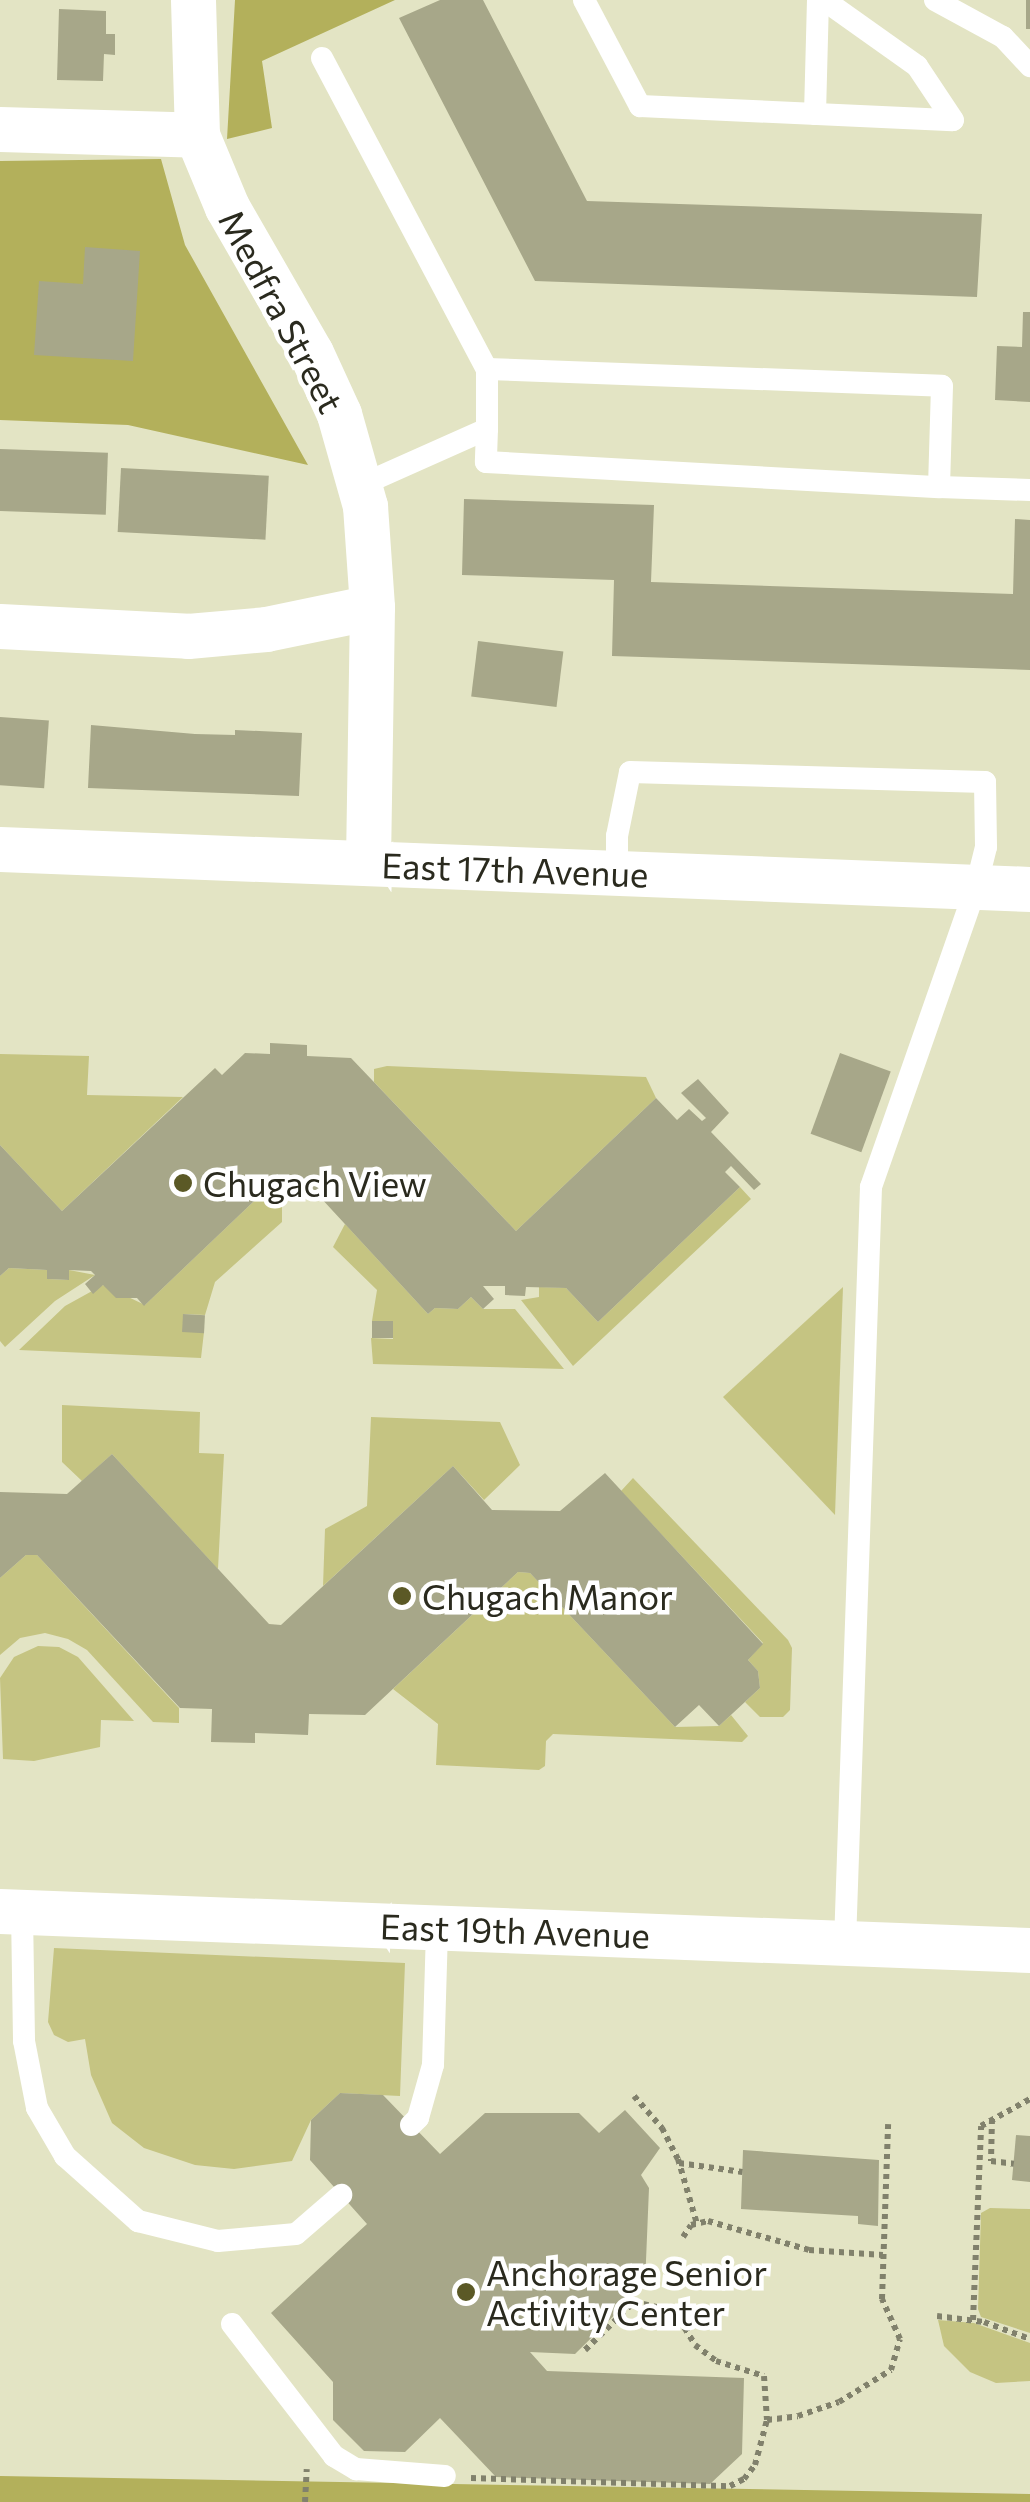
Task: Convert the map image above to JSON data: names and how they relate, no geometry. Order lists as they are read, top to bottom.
{
  "streets": {
    "street": ["Medfra Street", "East 17th Avenue", "East 19th Avenue"]
  },
  "crossings": [
    ["Medfra Street", "East 17th Avenue"]
  ],
  "places": ["Chugach View", "Chugach Manor", "Anchorage Senior Activity Center"]
}
